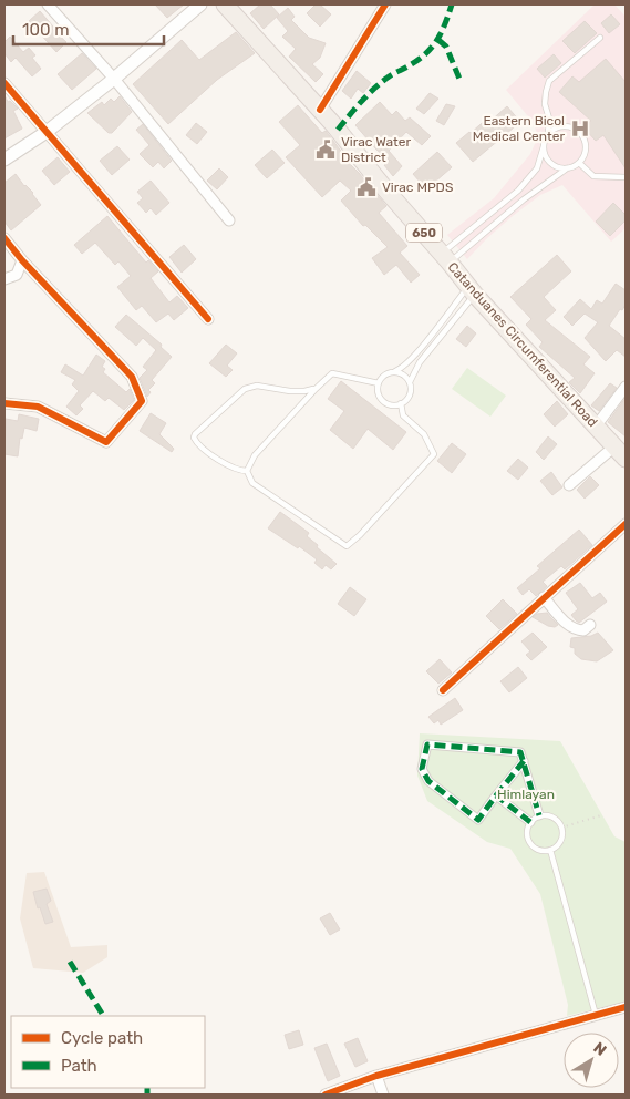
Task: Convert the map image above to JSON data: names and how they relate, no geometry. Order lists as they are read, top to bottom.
{
  "streets": {
    "main road": ["650", "Catanduanes Circumferential Road"]
  },
  "parks": ["Himlayan"],
  "places": {
    "hospital": ["Eastern Bicol Medical Center"],
    "public building": ["Virac Water District", "Virac MPDS"]
  },
  "legend": ["Cycle path", "Path"],
  "scale_bar": "100 m",
  "north": "top right"
}
